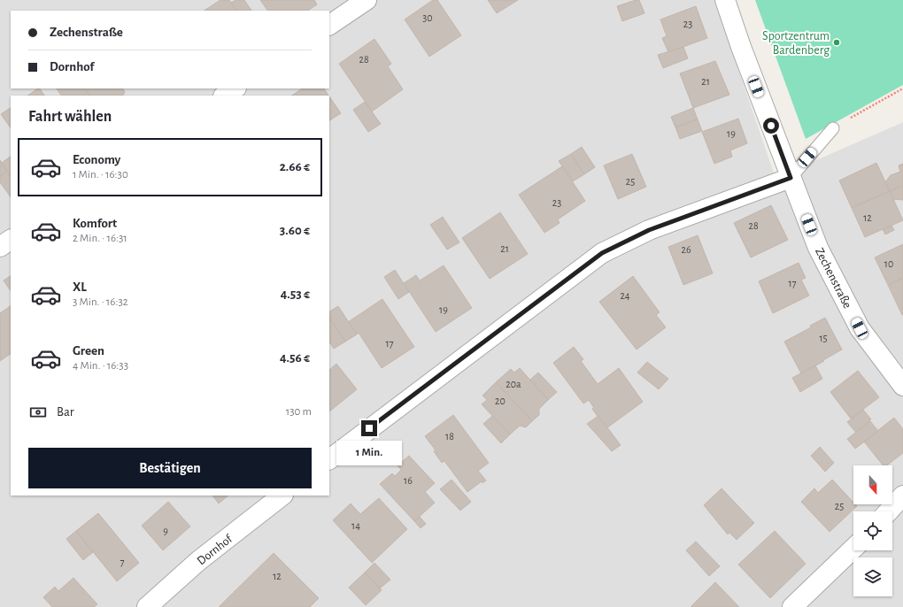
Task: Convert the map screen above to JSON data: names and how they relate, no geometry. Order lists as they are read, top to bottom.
{
  "streets": {
    "street": ["Zechenstraße", "Dornhof"]
  },
  "places": ["Sportzentrum Bardenberg"],
  "house_numbers": [
    "30",
    "23",
    "28",
    "21",
    "19",
    "25",
    "23",
    "12",
    "28",
    "21",
    "26",
    "10",
    "17",
    "24",
    "19",
    "15",
    "17",
    "20a",
    "20",
    "18",
    "16",
    "25",
    "14",
    "9",
    "7",
    "12"
  ],
  "north": "bottom",
  "page": {
    "banner": ["Zechenstraße", "Dornhof"],
    "heading": "Fahrt wählen",
    "list": [
      {
        "name": "Economy",
        "note": "1 Min. · 16:30",
        "value": "2.66 €"
      },
      {
        "name": "Komfort",
        "note": "2 Min. · 16:31",
        "value": "3.60 €"
      },
      {
        "name": "XL",
        "note": "3 Min. · 16:32",
        "value": "4.53 €"
      },
      {
        "name": "Green",
        "note": "4 Min. · 16:33",
        "value": "4.56 €"
      }
    ],
    "pay": ["Bar", "130 m"],
    "bubble": "1 Min.",
    "buttons": "Bestätigen"
  }
}
